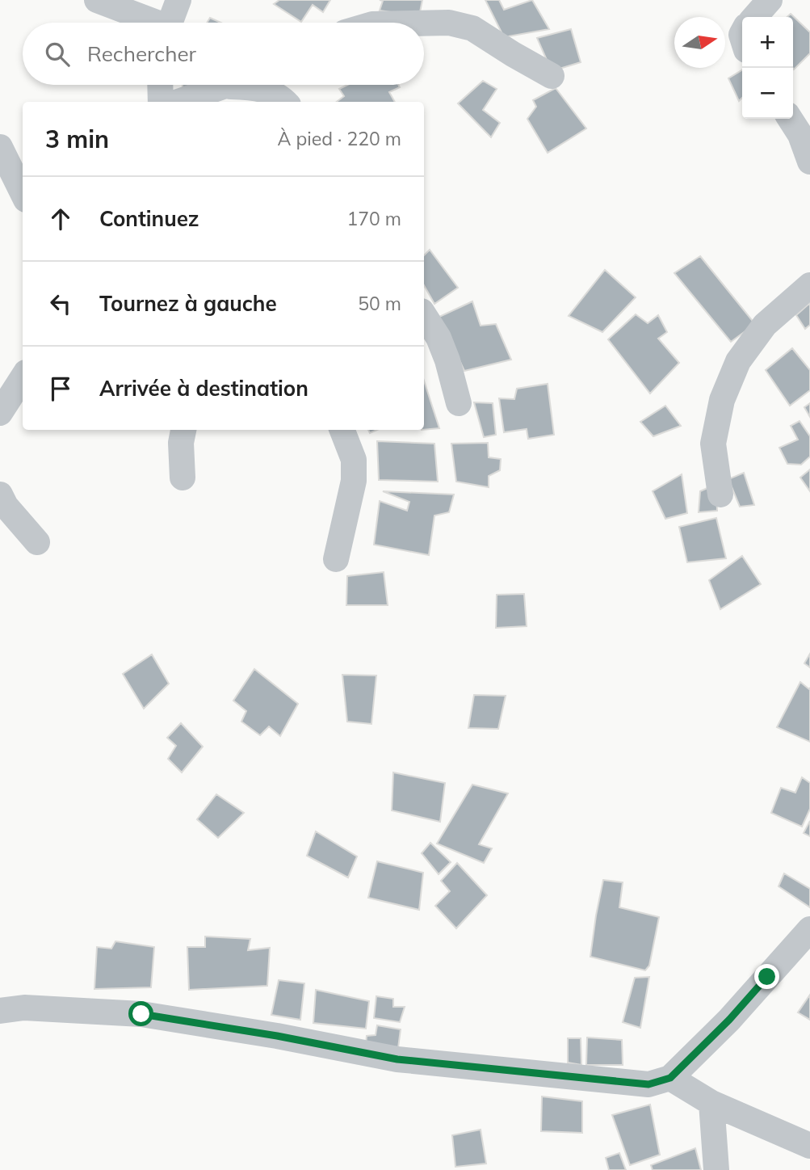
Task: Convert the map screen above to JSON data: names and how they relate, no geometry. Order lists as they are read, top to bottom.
{
  "north": "right",
  "page": {
    "map_buttons": ["+", "−"],
    "search": "Rechercher",
    "heading": ["3 min", "À pied · 220 m"],
    "list": [
      ["Continuez", "170 m"],
      ["Tournez à gauche", "50 m"],
      "Arrivée à destination"
    ]
  }
}
